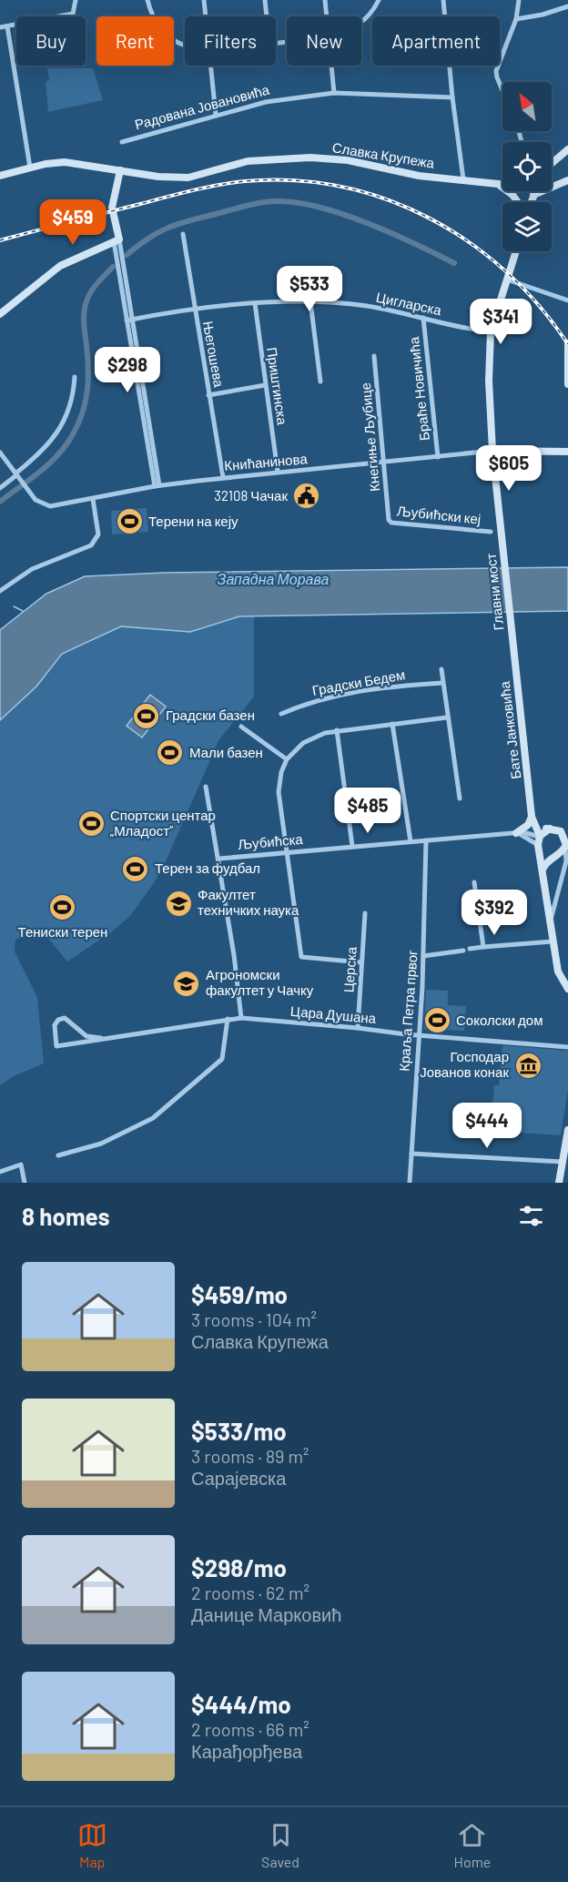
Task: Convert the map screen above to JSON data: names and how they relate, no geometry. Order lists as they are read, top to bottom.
{
  "streets": {
    "main road": ["Славка Крупежа", "Главни мост", "Бате Јанковића"],
    "street": [
      "Радована Јовановића",
      "Цигларска",
      "Његошева",
      "Приштинска",
      "Браће Новичића",
      "Кнегиње Љубице",
      "Книћанинова",
      "Љубићски кеј",
      "Градски Бедем",
      "Љубићска",
      "Церска",
      "Краља Петра првог",
      "Цара Душана"
    ]
  },
  "crossings": [
    ["Цигларска", "Његошева"],
    ["Цигларска", "Приштинска"],
    ["Цигларска", "Браће Новичића"],
    ["Цигларска", "Главни мост"],
    ["Његошева", "Книћанинова"],
    ["Приштинска", "Книћанинова"],
    ["Браће Новичића", "Книћанинова"],
    ["Кнегиње Љубице", "Книћанинова"],
    ["Кнегиње Љубице", "Љубићски кеј"],
    ["Книћанинова", "Главни мост"],
    ["Главни мост", "Бате Јанковића"],
    ["Бате Јанковића", "Љубићска"],
    ["Љубићска", "Краља Петра првог"],
    ["Церска", "Цара Душана"],
    ["Краља Петра првог", "Цара Душана"]
  ],
  "water": ["Западна Морава"],
  "places": {
    "public building": ["32108 Чачак"],
    "sports": [
      "Терени на кеју",
      "Градски базен",
      "Мали базен",
      "Спортски центар „Младост”",
      "Терен за фудбал",
      "Тениски терен",
      "Соколски дом"
    ],
    "school or university": ["Факултет техничких наука", "Агрономски факултет у Чачку"],
    "museum": ["Господар Јованов конак"]
  },
  "north": "top left",
  "page": {
    "chip": [
      "Buy",
      "Rent",
      "Filters",
      "New",
      "Apartment"
    ],
    "price": [
      "$459",
      "$533",
      "$341",
      "$298",
      "$605",
      "$485",
      "$392",
      "$444"
    ],
    "heading": "8 homes",
    "list": [
      {
        "name": "$459/mo",
        "note": "3 rooms · 104 m² · Славка Крупежа"
      },
      {
        "name": "$533/mo",
        "note": "3 rooms · 89 m² · Сарајевска"
      },
      {
        "name": "$298/mo",
        "note": "2 rooms · 62 m² · Данице Марковић"
      },
      {
        "name": "$444/mo",
        "note": "2 rooms · 66 m² · Карађорђева"
      }
    ],
    "tabs": ["Map", "Saved", "Home"]
  }
}
